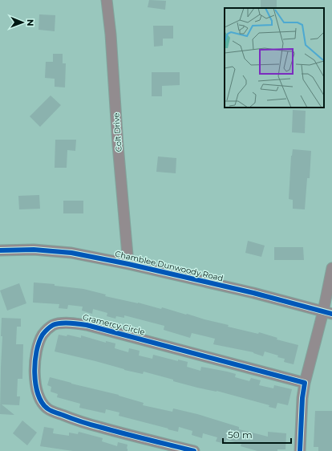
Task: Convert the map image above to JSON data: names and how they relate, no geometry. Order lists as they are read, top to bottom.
{
  "streets": {
    "street": ["Colt Drive", "Chamblee Dunwoody Road", "Gramercy Circle"]
  },
  "crossings": [
    ["Colt Drive", "Chamblee Dunwoody Road"]
  ],
  "scale_bar": "50 m",
  "north": "right"
}
